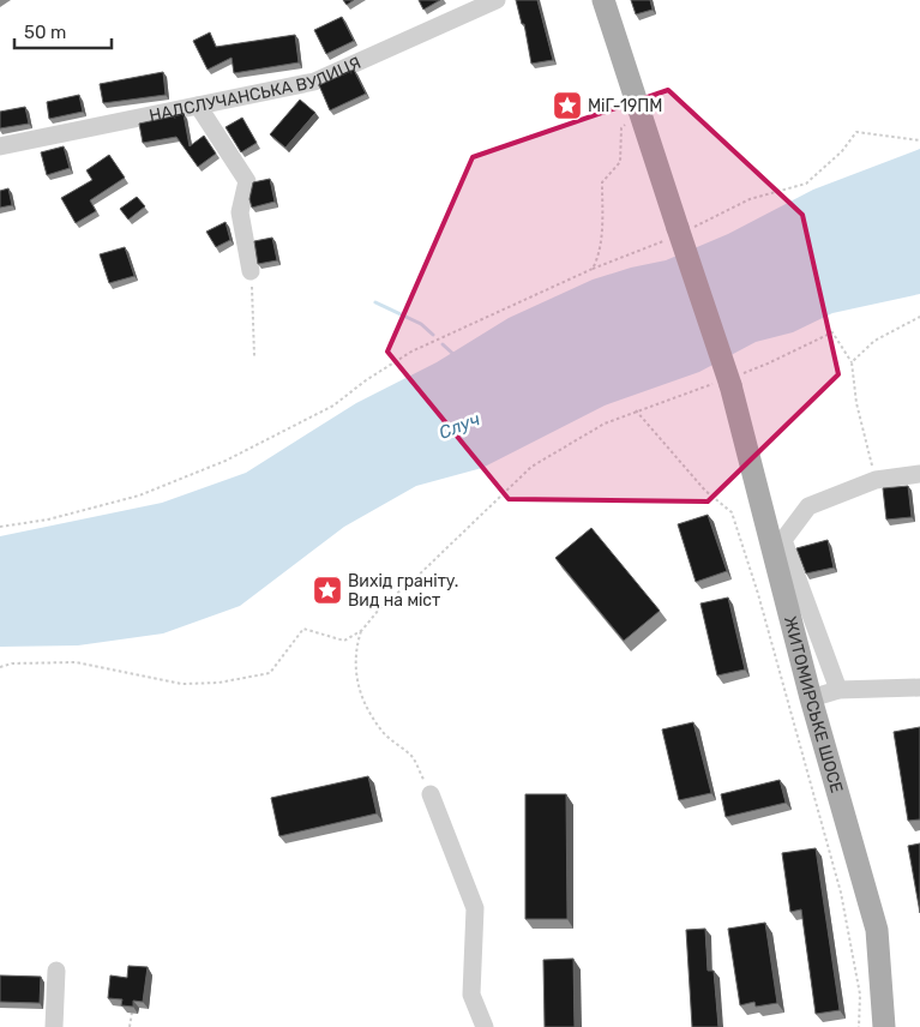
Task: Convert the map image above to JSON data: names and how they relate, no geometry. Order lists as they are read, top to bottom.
{
  "streets": {
    "main road": ["ЖИТОМИРСЬКЕ ШОСЕ"],
    "street": ["НАДСЛУЧАНСЬКА ВУЛИЦЯ"]
  },
  "water": ["Случ"],
  "places": {
    "place": ["МіГ-19ПМ", "Вихід граніту. Вид на міст"]
  },
  "scale_bar": "50 m"
}
